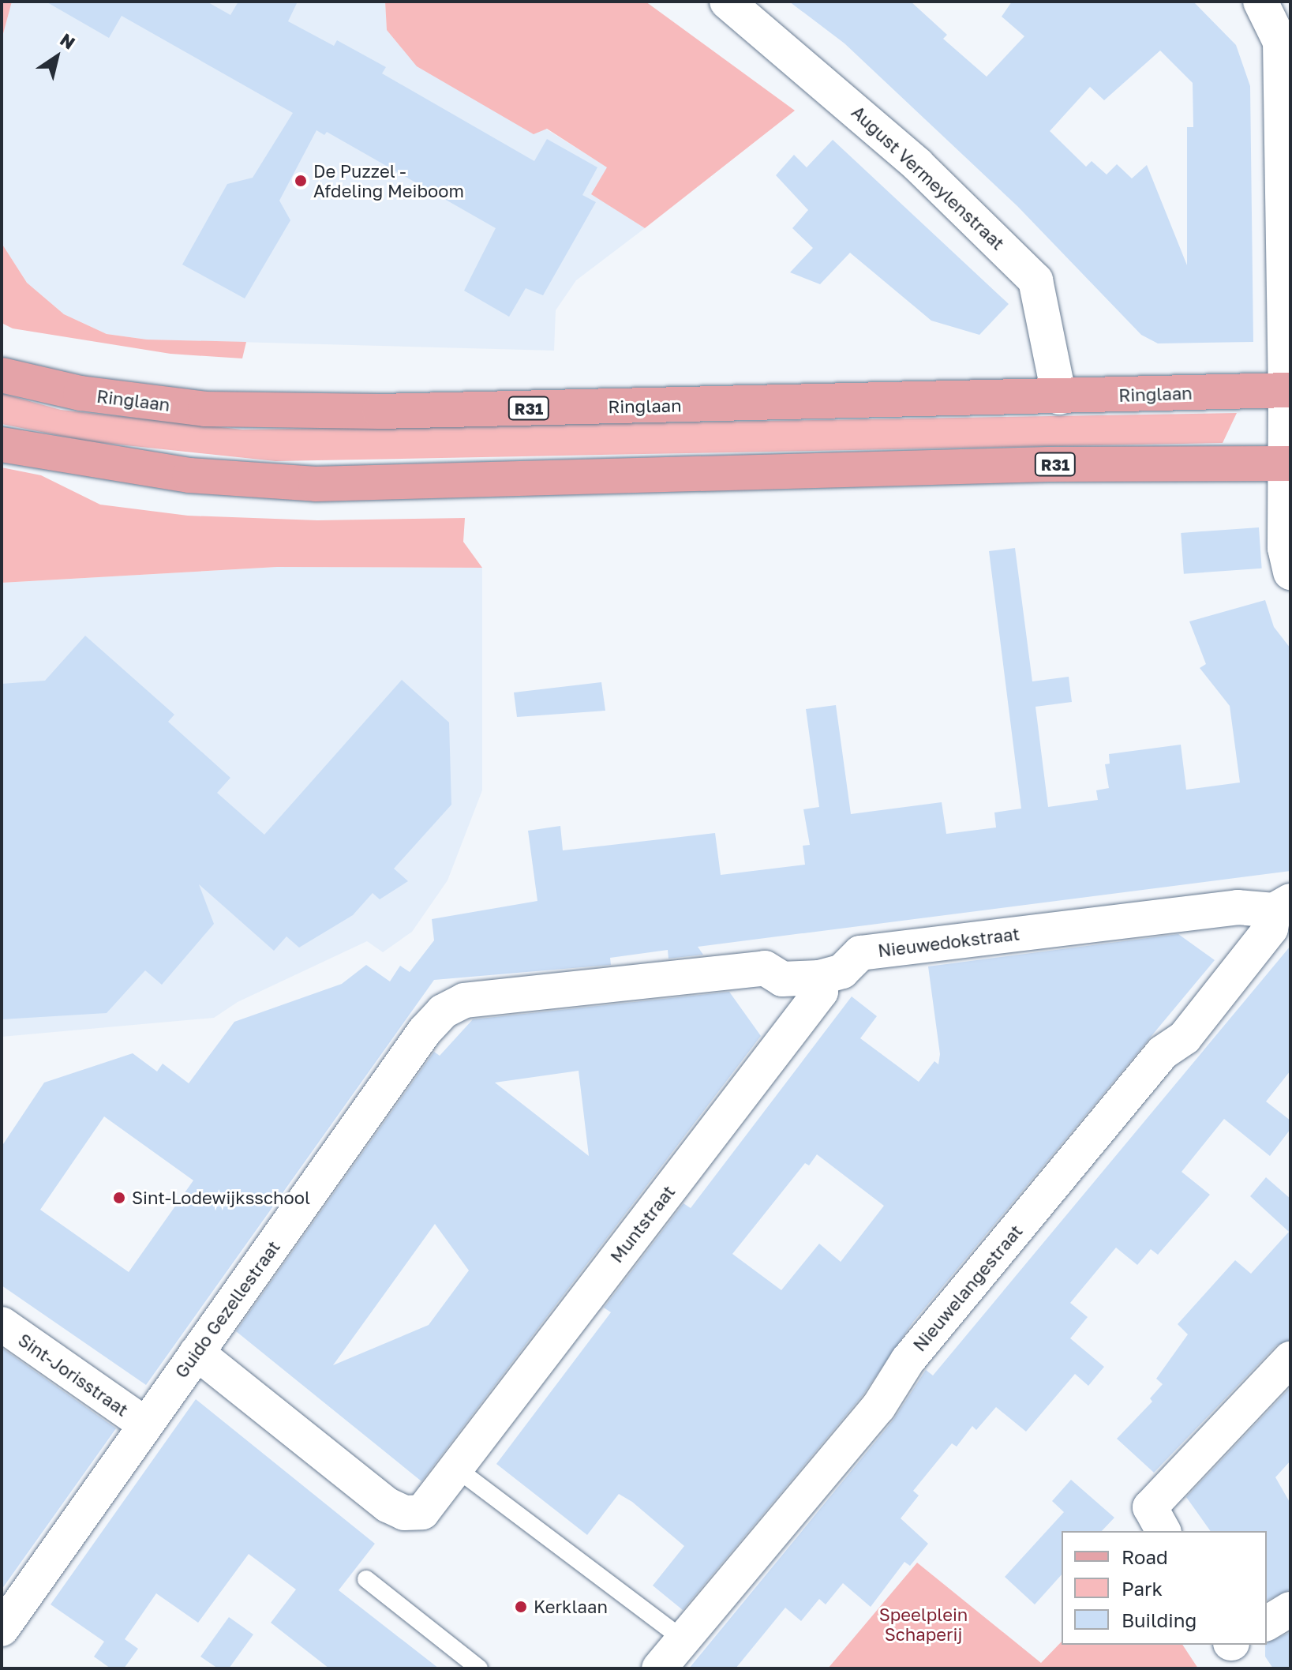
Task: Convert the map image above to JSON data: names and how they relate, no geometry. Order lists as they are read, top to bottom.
{
  "streets": {
    "main road": ["Ringlaan", "R31"],
    "street": [
      "August Vermeylenstraat",
      "Nieuwedokstraat",
      "Muntstraat",
      "Nieuwelangestraat",
      "Guido Gezellestraat",
      "Sint-Jorisstraat"
    ]
  },
  "crossings": [
    ["August Vermeylenstraat", "Ringlaan"],
    ["Nieuwedokstraat", "Muntstraat"],
    ["Nieuwedokstraat", "Nieuwelangestraat"],
    ["Nieuwedokstraat", "Guido Gezellestraat"],
    ["Guido Gezellestraat", "Sint-Jorisstraat"]
  ],
  "parks": ["Speelplein Schaperij"],
  "places": ["De Puzzel - Afdeling Meiboom", "Sint-Lodewijksschool", "Kerklaan"],
  "legend": ["Road", "Park", "Building"],
  "north": "top right"
}
